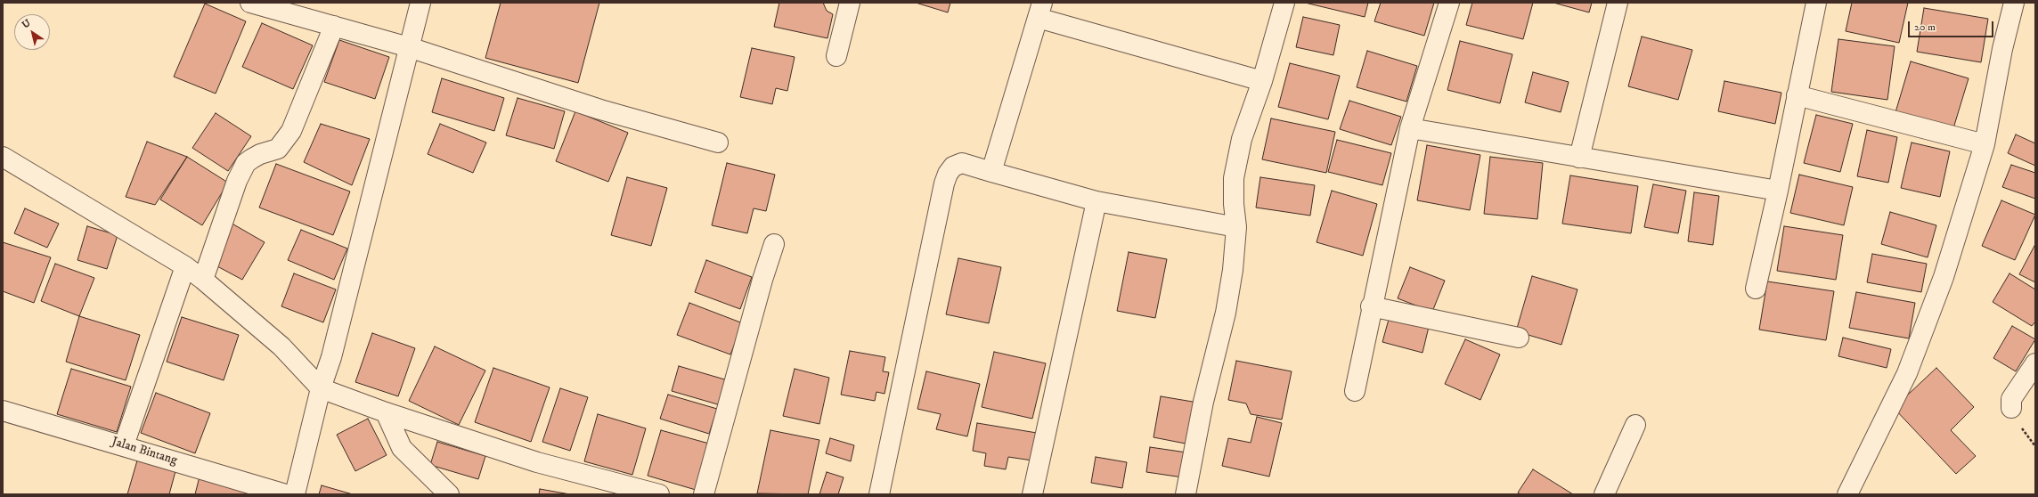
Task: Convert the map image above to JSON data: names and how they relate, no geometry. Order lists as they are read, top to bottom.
{
  "streets": {
    "street": ["Jalan Bintang"]
  },
  "scale_bar": "20 m",
  "north": "top left"
}
